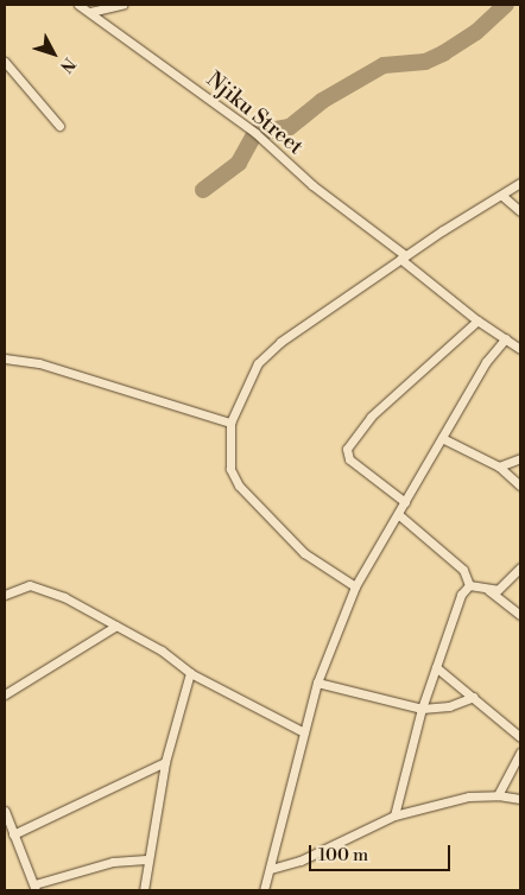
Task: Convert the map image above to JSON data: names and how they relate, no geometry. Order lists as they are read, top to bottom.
{
  "streets": {
    "street": ["Njiku Street"]
  },
  "scale_bar": "100 m",
  "north": "bottom right"
}
